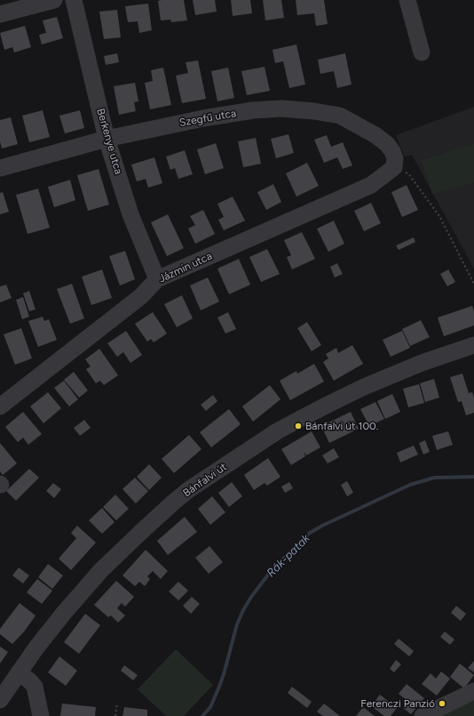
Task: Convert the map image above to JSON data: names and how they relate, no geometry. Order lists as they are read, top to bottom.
{
  "streets": {
    "street": [
      "Szegfű utca",
      "Berkenye utca",
      "Jázmin utca",
      "Bánfalvi út"
    ]
  },
  "crossings": [
    ["Szegfű utca", "Berkenye utca"],
    ["Szegfű utca", "Jázmin utca"],
    ["Berkenye utca", "Jázmin utca"]
  ],
  "water": ["Rák-patak"],
  "places": ["Bánfalvi út 100.", "Ferenczi Panzió"]
}
